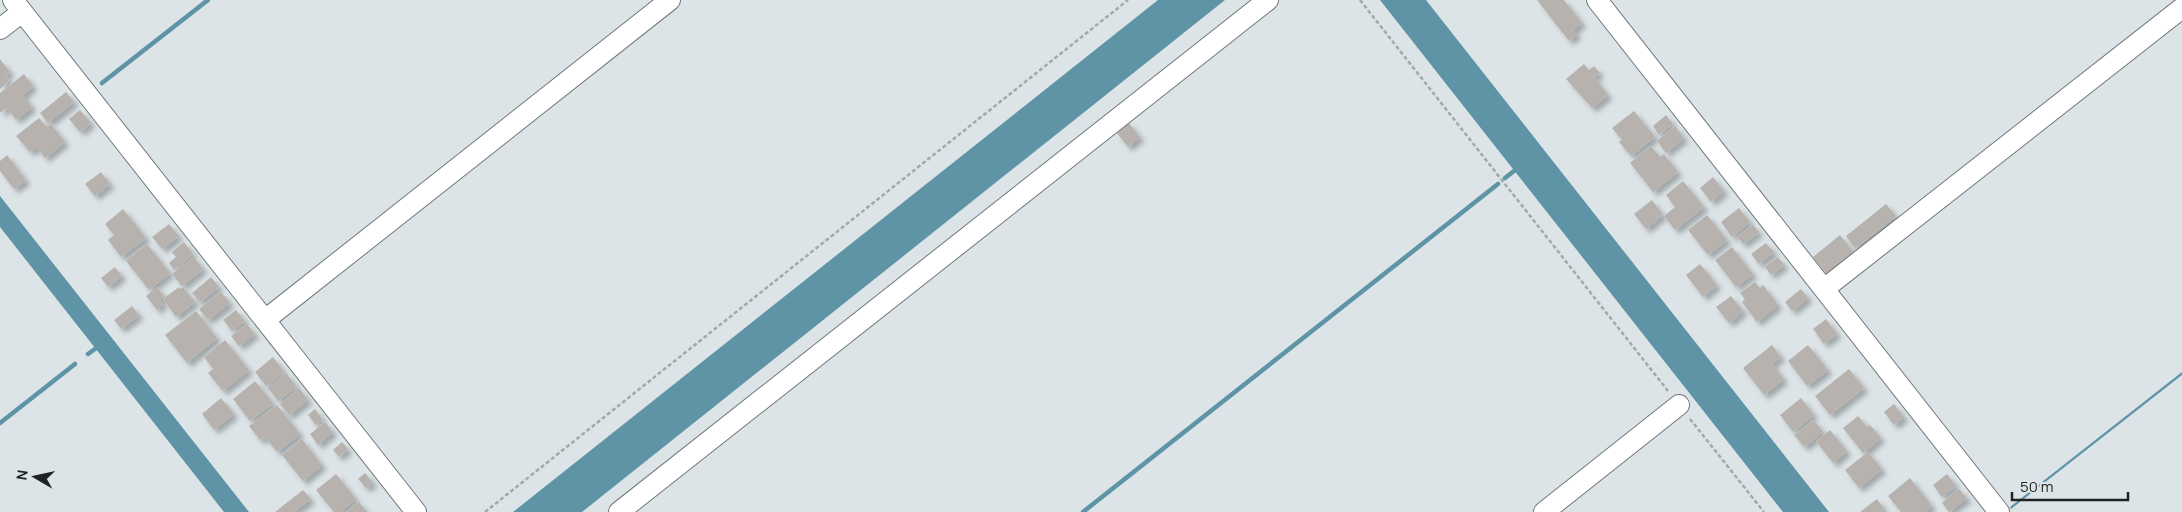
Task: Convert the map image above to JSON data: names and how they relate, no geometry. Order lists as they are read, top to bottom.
{
  "scale_bar": "50 m",
  "north": "left"
}
